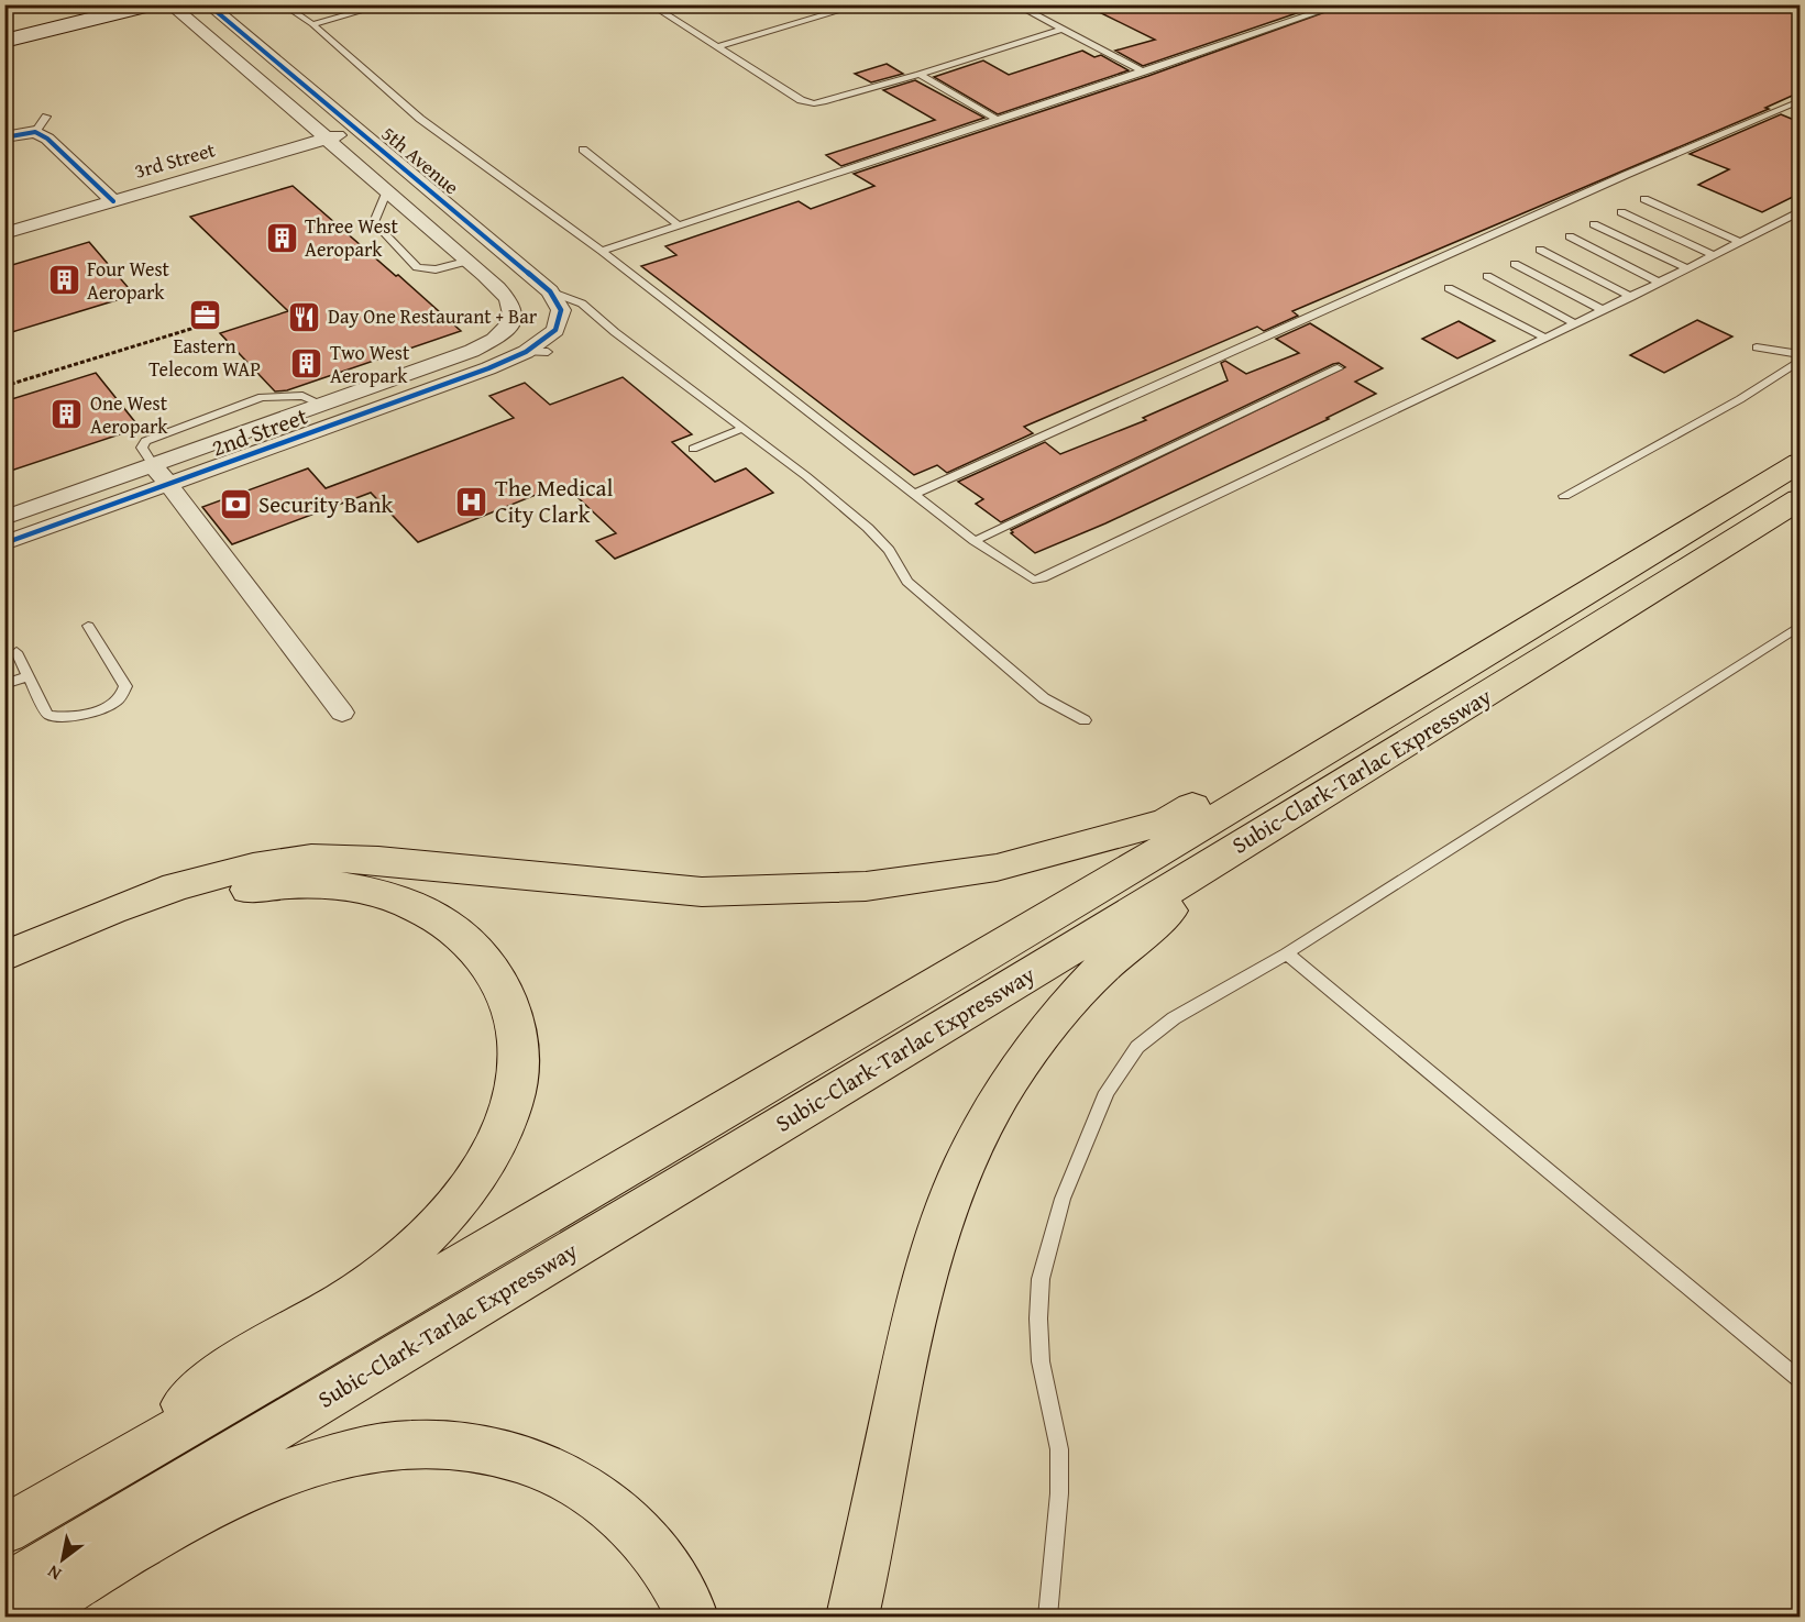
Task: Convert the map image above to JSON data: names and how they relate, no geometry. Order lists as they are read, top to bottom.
{
  "streets": {
    "highway": ["Subic-Clark-Tarlac Expressway"],
    "street": ["3rd Street", "5th Avenue", "2nd Street"]
  },
  "crossings": [
    ["3rd Street", "5th Avenue"],
    ["5th Avenue", "2nd Street"]
  ],
  "places": {
    "building": [
      "Three West Aeropark",
      "Four West Aeropark",
      "Two West Aeropark",
      "One West Aeropark"
    ],
    "office": ["Eastern Telecom WAP"],
    "restaurant": ["Day One Restaurant + Bar"],
    "hospital": ["The Medical City Clark"],
    "bank": ["Security Bank"]
  },
  "north": "bottom left"
}
